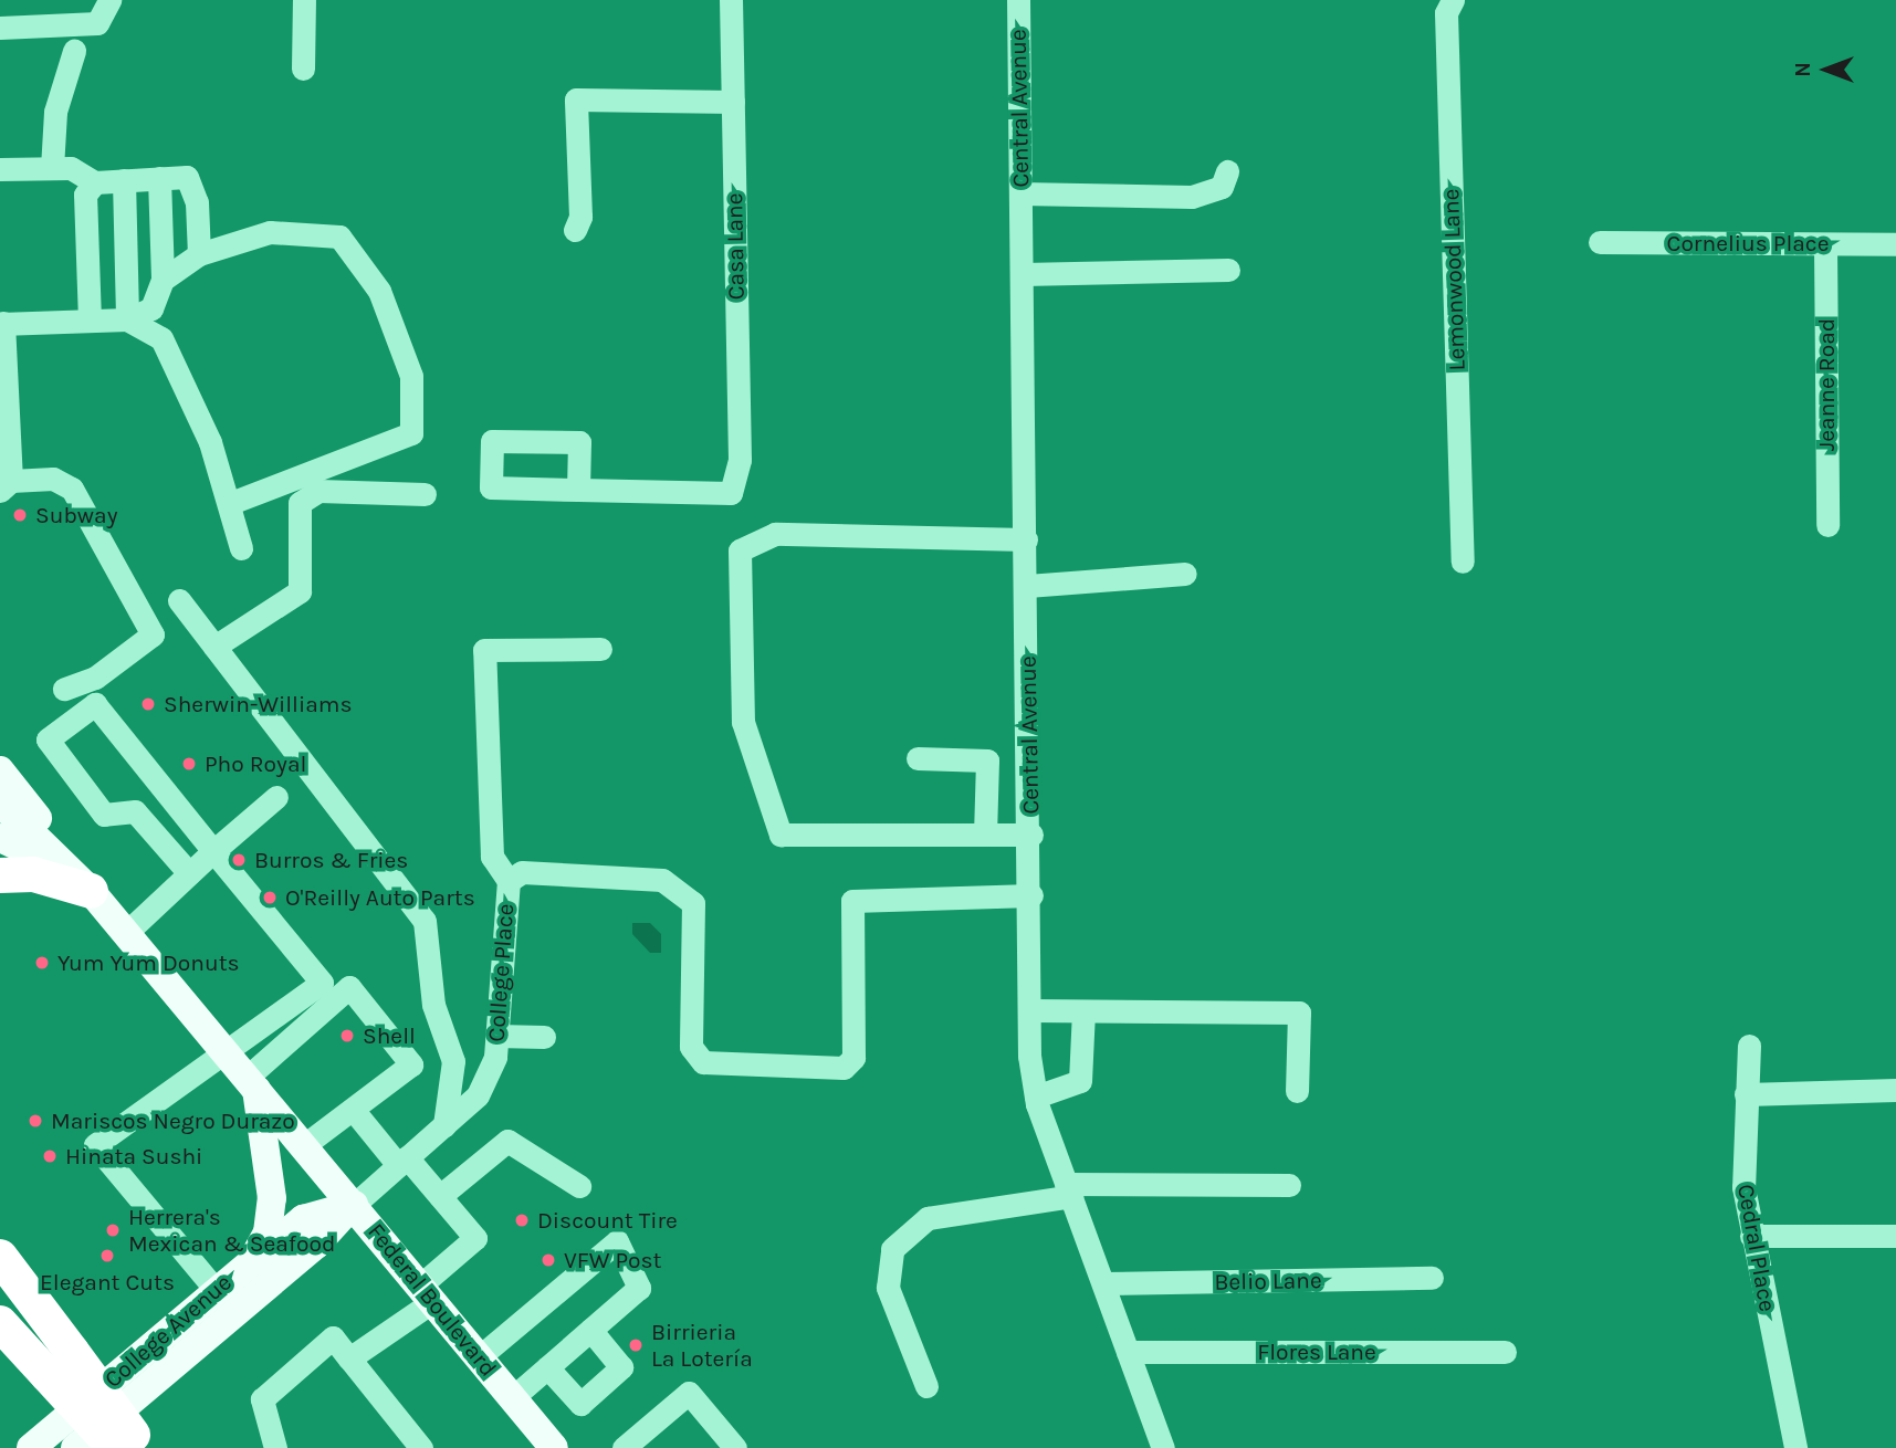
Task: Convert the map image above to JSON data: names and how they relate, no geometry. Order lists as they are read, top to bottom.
{
  "streets": {
    "main road": ["Federal Boulevard", "College Avenue"],
    "street": [
      "Central Avenue",
      "Cornelius Place",
      "Casa Lane",
      "Lemonwood Lane",
      "Jeanne Road",
      "College Place",
      "Cedral Place",
      "Belio Lane",
      "Flores Lane"
    ]
  },
  "crossings": [
    ["Central Avenue", "College Place"],
    ["Central Avenue", "Belio Lane"],
    ["Central Avenue", "Flores Lane"],
    ["Cornelius Place", "Jeanne Road"],
    ["College Place", "Federal Boulevard"],
    ["College Place", "College Avenue"],
    ["Federal Boulevard", "College Avenue"]
  ],
  "places": [
    "Subway",
    "Sherwin-Williams",
    "Pho Royal",
    "Burros & Fries",
    "O'Reilly Auto Parts",
    "Yum Yum Donuts",
    "Shell",
    "Mariscos Negro Durazo",
    "Hinata Sushi",
    "Discount Tire",
    "Herrera's Mexican & Seafood",
    "Elegant Cuts",
    "VFW Post",
    "Birrieria La Lotería"
  ],
  "north": "left"
}
